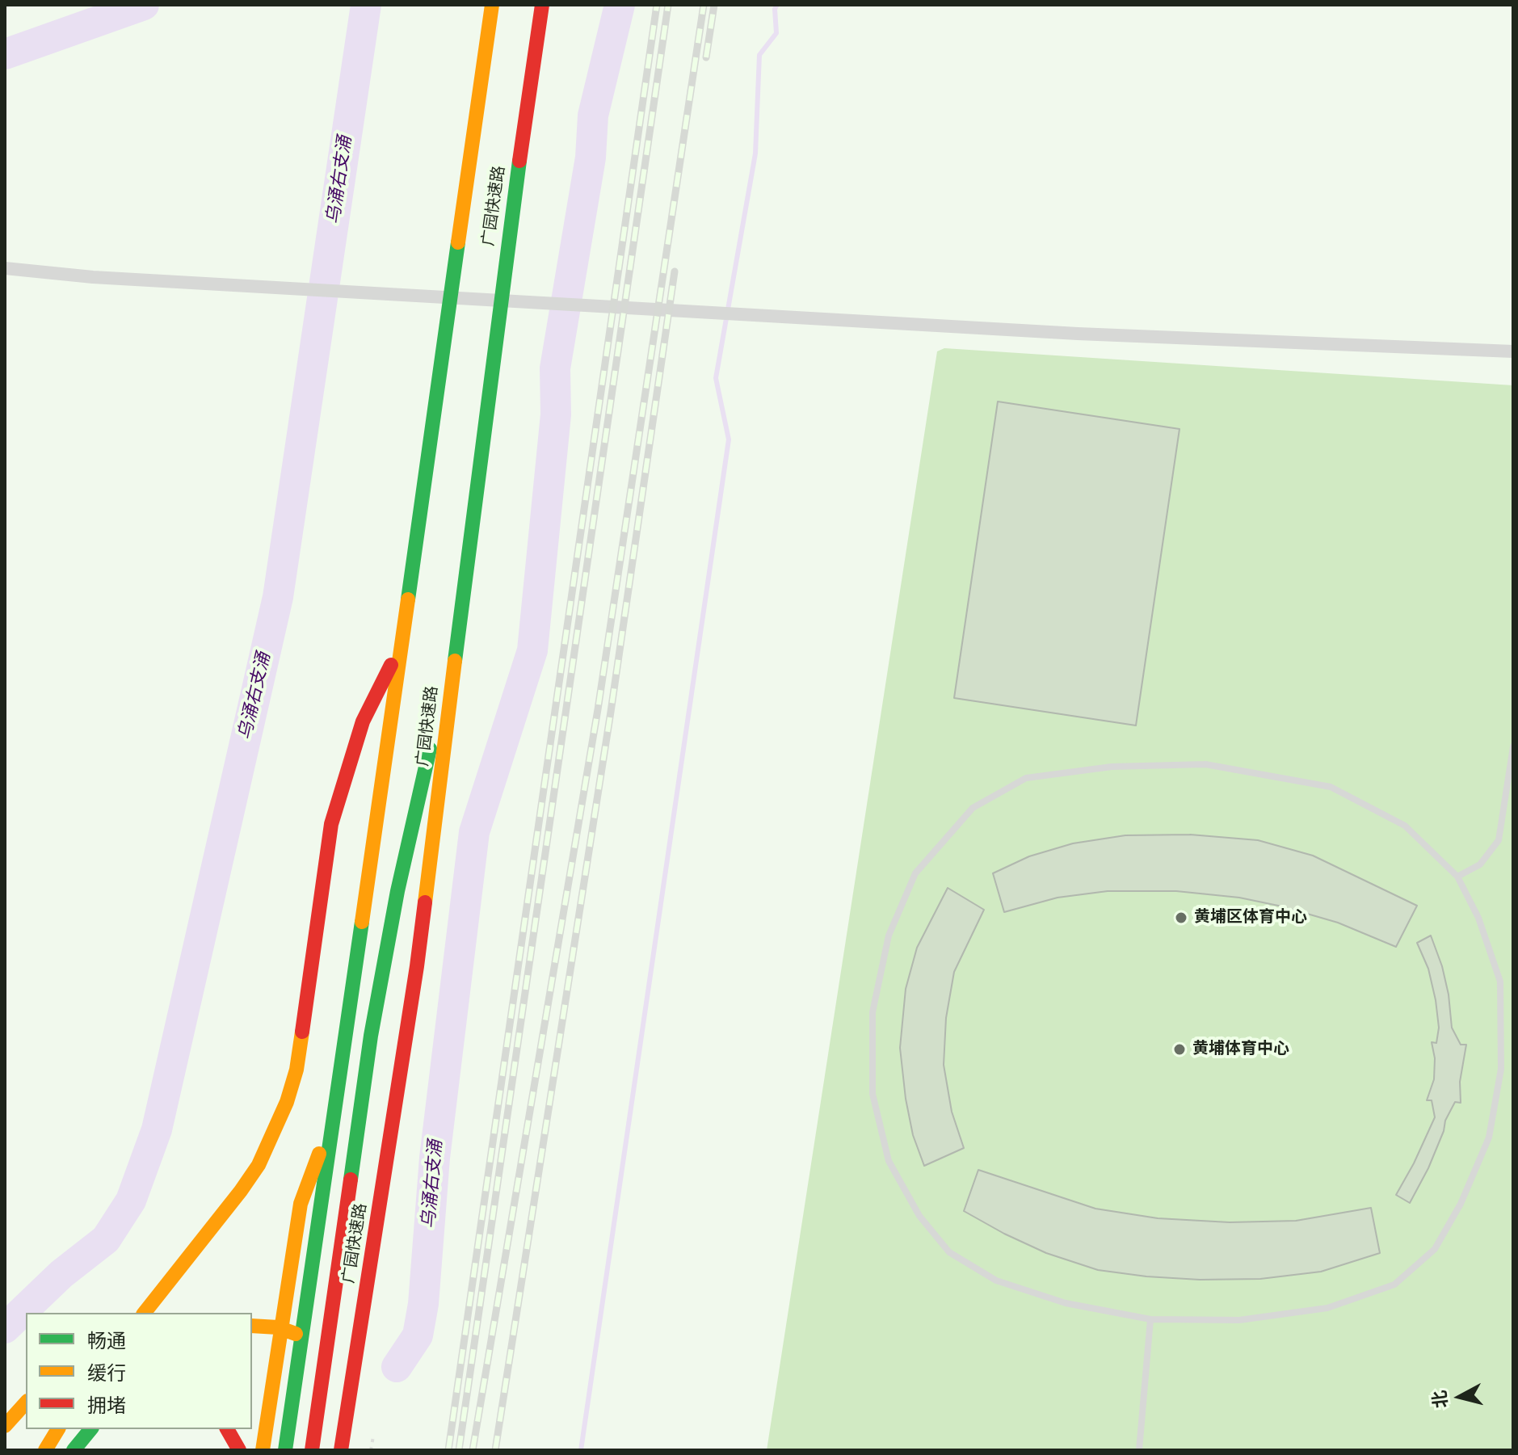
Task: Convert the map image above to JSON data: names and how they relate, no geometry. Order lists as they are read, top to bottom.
{
  "streets": {
    "highway": ["广园快速路"]
  },
  "water": ["乌涌右支涌"],
  "places": ["黄埔区体育中心", "黄埔体育中心"],
  "legend": ["畅通", "缓行", "拥堵"],
  "north": "left"
}
